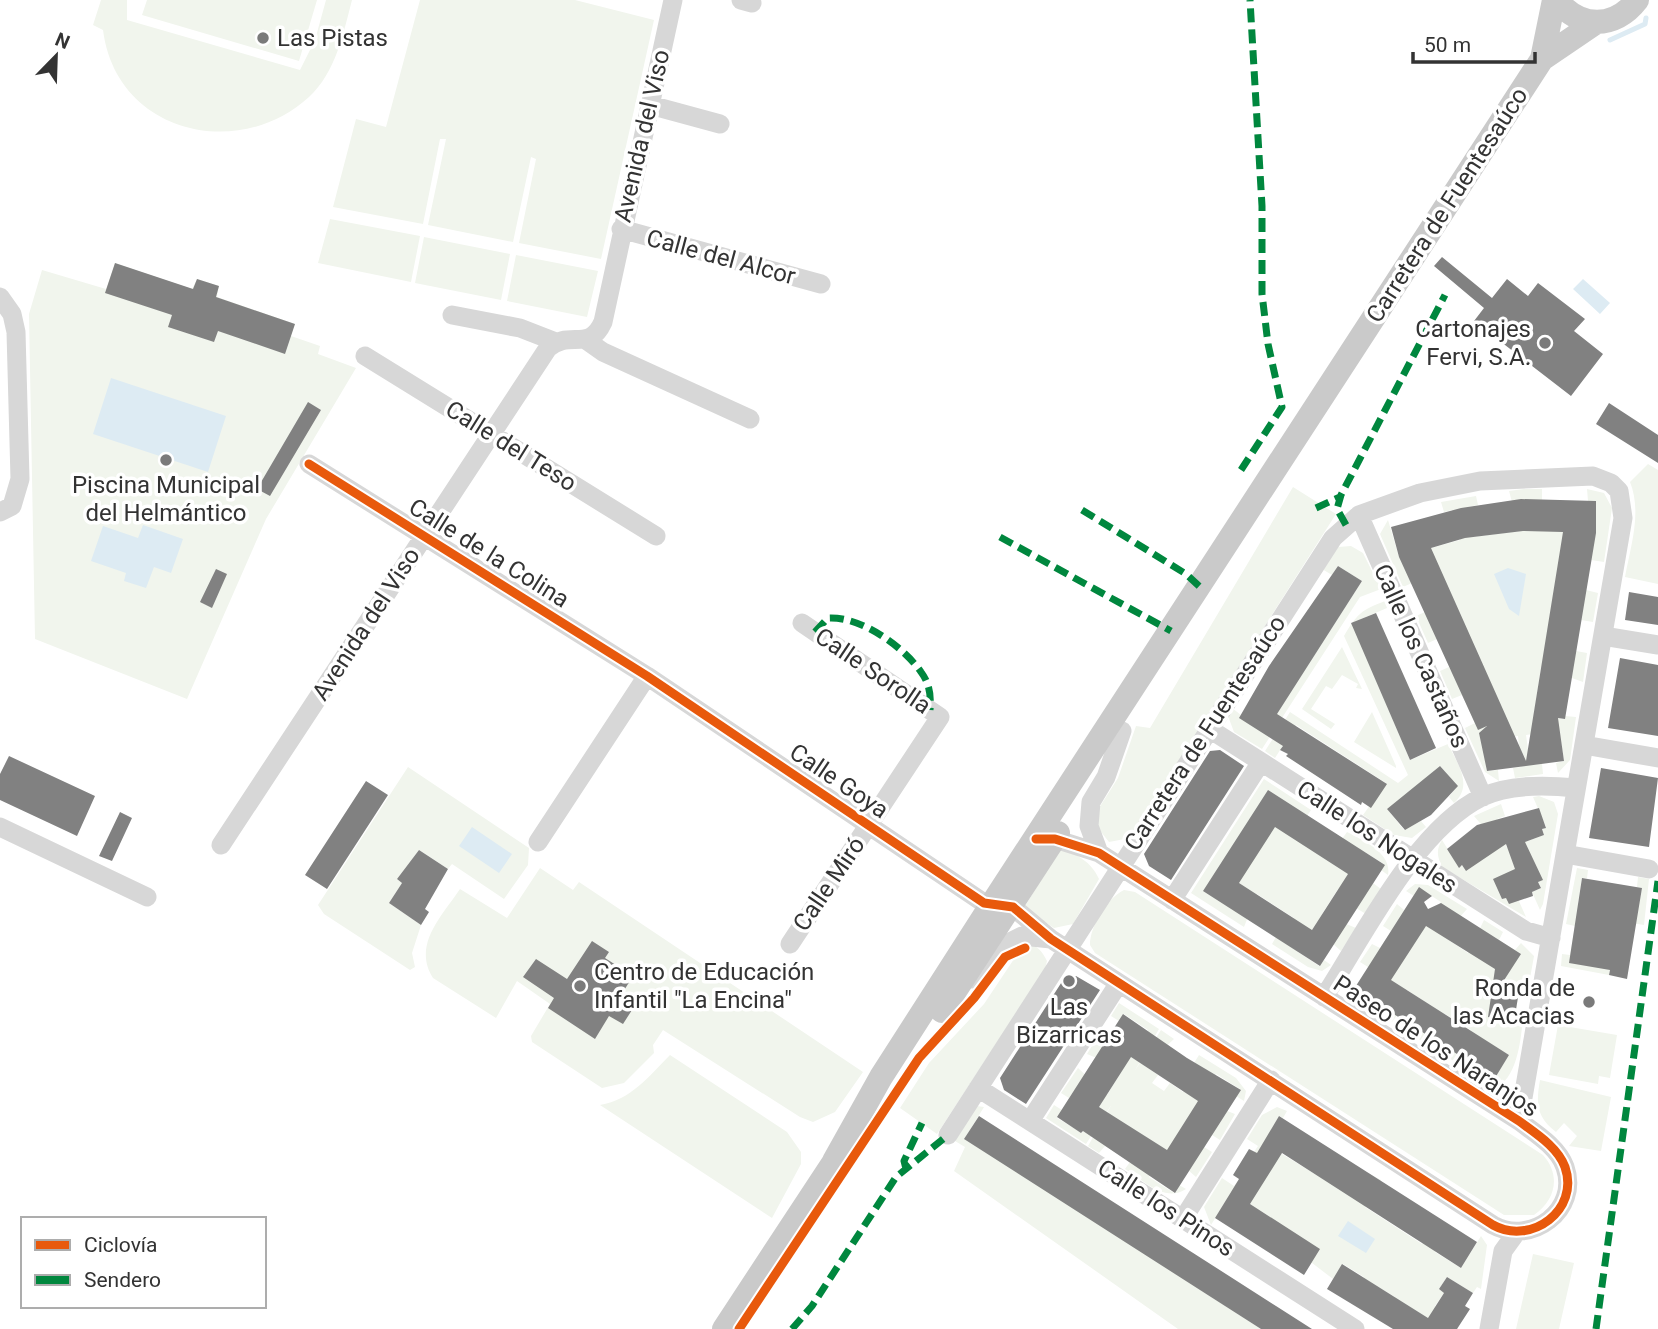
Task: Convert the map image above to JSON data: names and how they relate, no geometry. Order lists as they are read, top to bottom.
{
  "streets": {
    "main road": ["Carretera de Fuentesaúco"],
    "street": [
      "Avenida del Viso",
      "Calle del Alcor",
      "Calle del Teso",
      "Calle de la Colina",
      "Calle los Castaños",
      "Calle Sorolla",
      "Calle Goya",
      "Calle los Nogales",
      "Calle Miró",
      "Paseo de los Naranjos",
      "Calle los Pinos"
    ]
  },
  "crossings": [
    ["Avenida del Viso", "Calle del Alcor"],
    ["Avenida del Viso", "Calle del Teso"],
    ["Avenida del Viso", "Calle de la Colina"],
    ["Carretera de Fuentesaúco", "Calle los Castaños"],
    ["Carretera de Fuentesaúco", "Calle los Nogales"],
    ["Carretera de Fuentesaúco", "Paseo de los Naranjos"],
    ["Carretera de Fuentesaúco", "Calle los Pinos"],
    ["Calle de la Colina", "Calle Goya"],
    ["Calle Sorolla", "Calle Goya"],
    ["Calle Sorolla", "Calle Miró"],
    ["Calle Goya", "Calle Miró"]
  ],
  "places": [
    "Las Pistas",
    "Cartonajes Fervi, S.A.",
    "Piscina Municipal del Helmántico",
    "Las Bizarricas",
    "Centro de Educación Infantil \"La Encina\"",
    "Ronda de las Acacias"
  ],
  "legend": ["Ciclovía", "Sendero"],
  "scale_bar": "50 m",
  "north": "top right"
}
